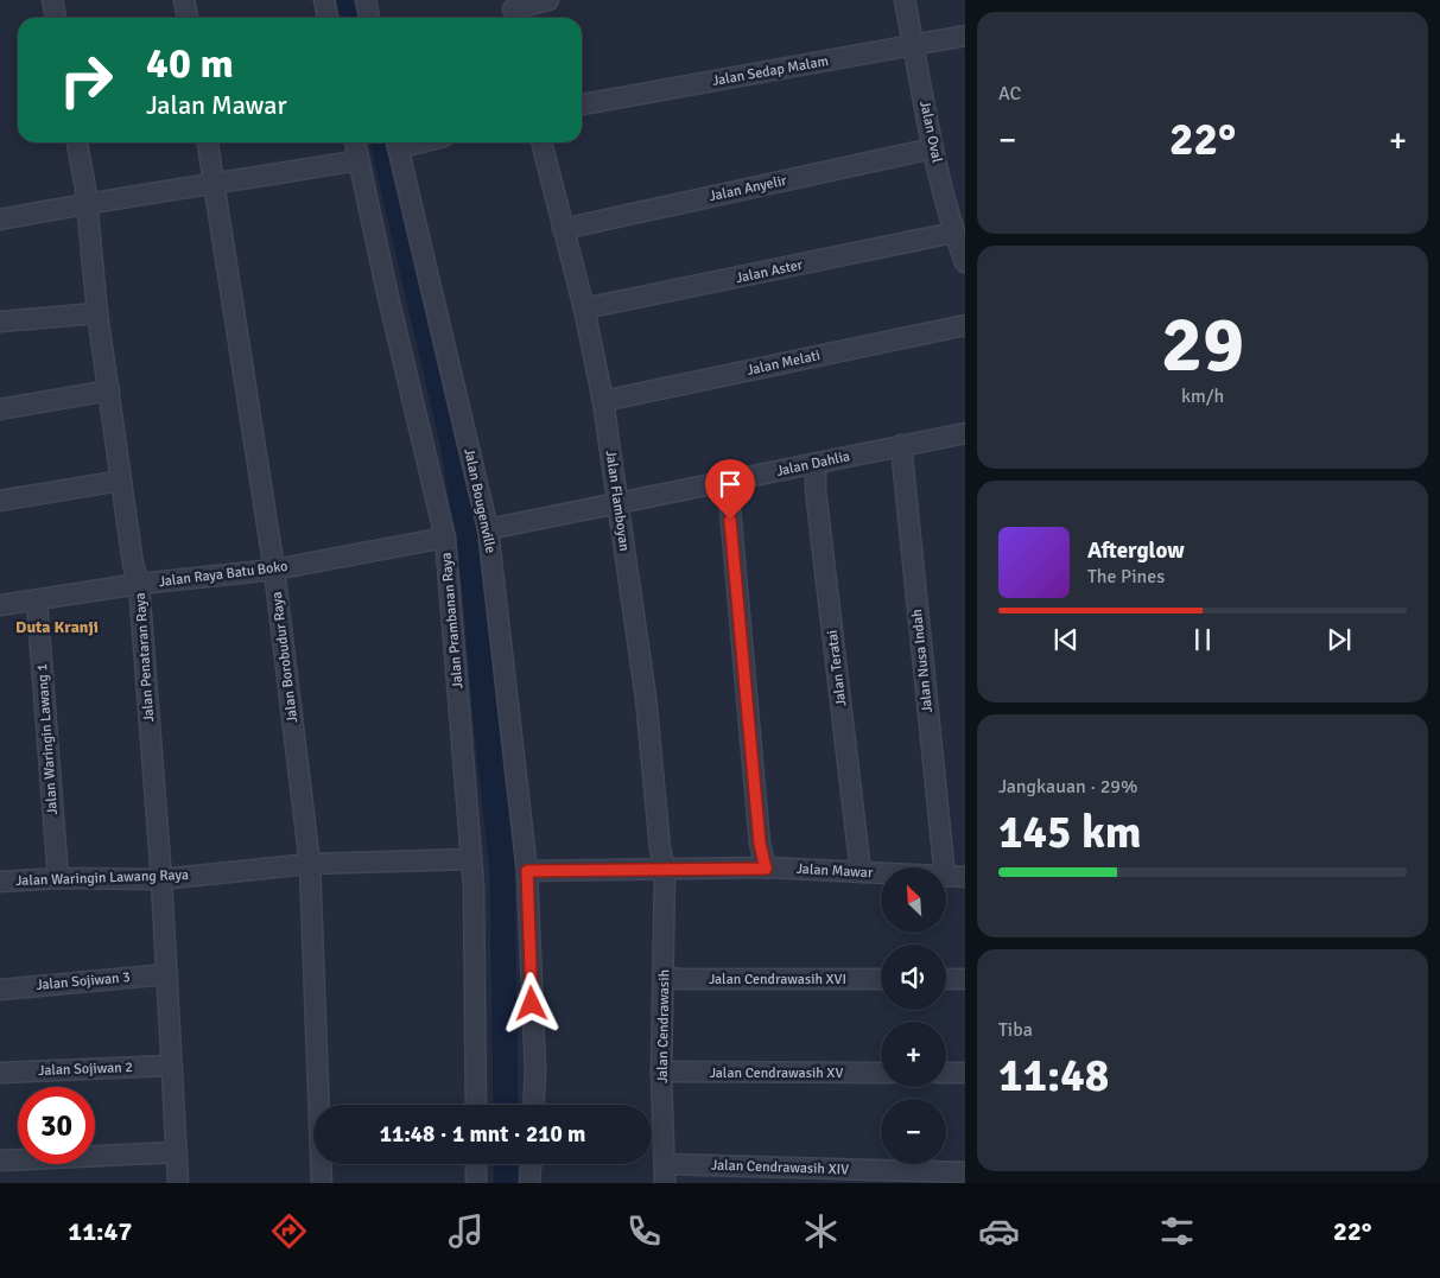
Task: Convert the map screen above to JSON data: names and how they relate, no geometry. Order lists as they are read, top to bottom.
{
  "streets": {
    "street": [
      "Jalan Sedap Malam",
      "Jalan Oval",
      "Jalan Anyelir",
      "Jalan Aster",
      "Jalan Melati",
      "Jalan Dahlia",
      "Jalan Bougenville",
      "Jalan Flamboyan",
      "Jalan Raya Batu Boko",
      "Jalan Prambanan Raya",
      "Jalan Penataran Raya",
      "Jalan Borobudur Raya",
      "Jalan Nusa Indah",
      "Jalan Teratai",
      "Jalan Waringin Lawang 1",
      "Jalan Mawar",
      "Jalan Waringin Lawang Raya",
      "Jalan Cendrawasih XVI",
      "Jalan Sojiwan 3",
      "Jalan Cendrawasih",
      "Jalan Sojiwan 2",
      "Jalan Cendrawasih XV",
      "Jalan Cendrawasih XIV"
    ]
  },
  "crossings": [
    ["Jalan Sedap Malam", "Jalan Oval"],
    ["Jalan Oval", "Jalan Anyelir"],
    ["Jalan Oval", "Jalan Aster"],
    ["Jalan Anyelir", "Jalan Flamboyan"],
    ["Jalan Aster", "Jalan Flamboyan"],
    ["Jalan Melati", "Jalan Flamboyan"],
    ["Jalan Dahlia", "Jalan Bougenville"],
    ["Jalan Dahlia", "Jalan Flamboyan"],
    ["Jalan Dahlia", "Jalan Nusa Indah"],
    ["Jalan Dahlia", "Jalan Teratai"],
    ["Jalan Bougenville", "Jalan Mawar"],
    ["Jalan Flamboyan", "Jalan Mawar"],
    ["Jalan Flamboyan", "Jalan Cendrawasih"],
    ["Jalan Raya Batu Boko", "Jalan Prambanan Raya"],
    ["Jalan Raya Batu Boko", "Jalan Penataran Raya"],
    ["Jalan Raya Batu Boko", "Jalan Borobudur Raya"],
    ["Jalan Raya Batu Boko", "Jalan Waringin Lawang 1"],
    ["Jalan Prambanan Raya", "Jalan Waringin Lawang Raya"],
    ["Jalan Penataran Raya", "Jalan Waringin Lawang Raya"],
    ["Jalan Penataran Raya", "Jalan Sojiwan 3"],
    ["Jalan Penataran Raya", "Jalan Sojiwan 2"],
    ["Jalan Borobudur Raya", "Jalan Waringin Lawang Raya"],
    ["Jalan Teratai", "Jalan Mawar"],
    ["Jalan Waringin Lawang 1", "Jalan Waringin Lawang Raya"],
    ["Jalan Mawar", "Jalan Cendrawasih"],
    ["Jalan Cendrawasih XVI", "Jalan Cendrawasih"],
    ["Jalan Cendrawasih", "Jalan Cendrawasih XV"],
    ["Jalan Cendrawasih", "Jalan Cendrawasih XIV"]
  ],
  "districts": ["Duta Kranji"],
  "north": "top left",
  "page": {
    "tile": [
      "AC",
      ["29", "km/h"],
      ["Jangkauan · 29%", "145 km"],
      ["Tiba", "11:48"]
    ],
    "turn": ["40 m", "Jalan Mawar"],
    "heat": ["−", "22°", "+"],
    "song": ["Afterglow", "The Pines"],
    "map_buttons": ["+", "−"],
    "limit": "30",
    "trip": "11:48 · 1 mnt · 210 m",
    "tabs": ["11:47", "22°"]
  }
}
